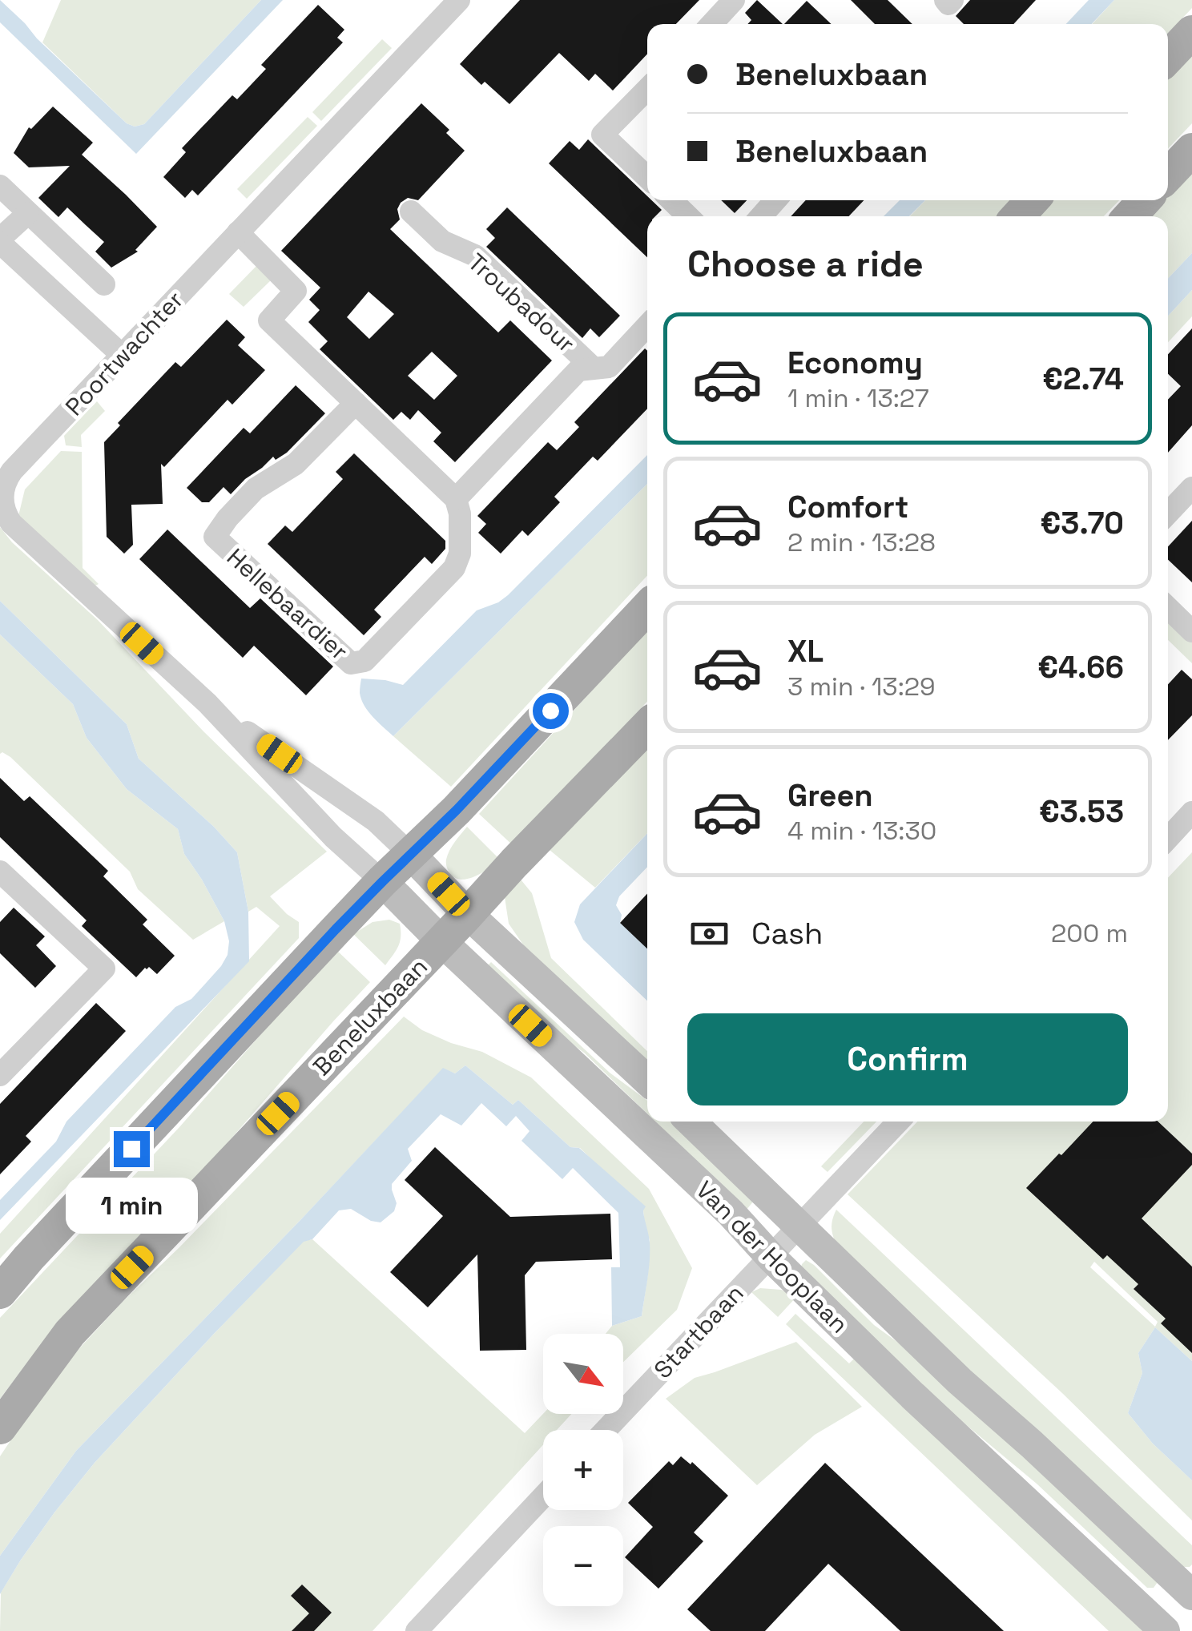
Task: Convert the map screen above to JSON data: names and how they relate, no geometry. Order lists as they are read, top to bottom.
{
  "streets": {
    "main road": ["Beneluxbaan"],
    "street": [
      "Troubadour",
      "Poortwachter",
      "Hellebaardier",
      "Van der Hooplaan",
      "Startbaan"
    ]
  },
  "crossings": [
    ["Troubadour", "Hellebaardier"],
    ["Poortwachter", "Van der Hooplaan"],
    ["Beneluxbaan", "Van der Hooplaan"],
    ["Van der Hooplaan", "Startbaan"]
  ],
  "north": "bottom right",
  "page": {
    "banner": ["Beneluxbaan", "Beneluxbaan"],
    "heading": "Choose a ride",
    "list": [
      {
        "name": "Economy",
        "note": "1 min · 13:27",
        "value": "€2.74"
      },
      {
        "name": "Comfort",
        "note": "2 min · 13:28",
        "value": "€3.70"
      },
      {
        "name": "XL",
        "note": "3 min · 13:29",
        "value": "€4.66"
      },
      {
        "name": "Green",
        "note": "4 min · 13:30",
        "value": "€3.53"
      }
    ],
    "pay": ["Cash", "200 m"],
    "buttons": "Confirm",
    "bubble": "1 min",
    "map_buttons": ["+", "−"]
  }
}
